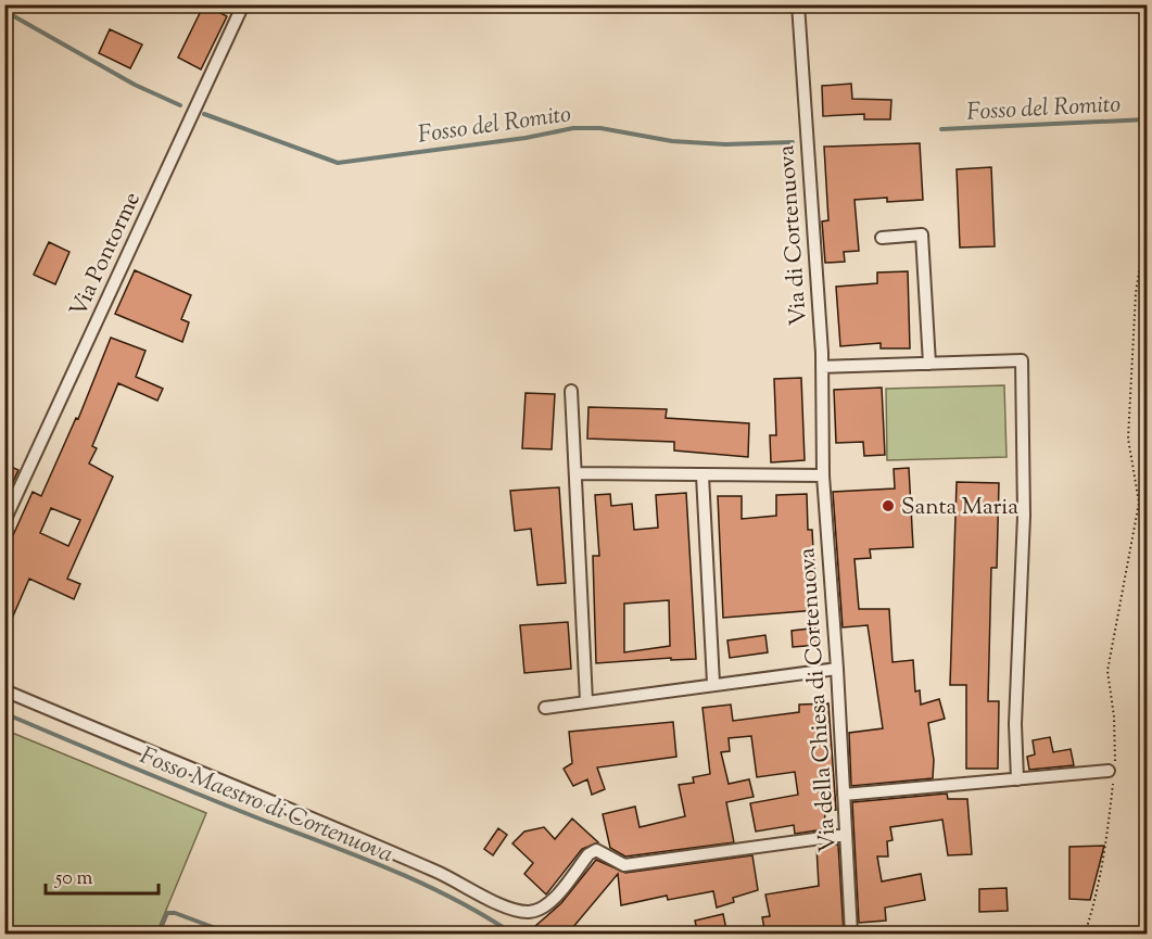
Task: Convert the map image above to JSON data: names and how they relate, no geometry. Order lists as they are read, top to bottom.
{
  "streets": {
    "street": ["Via di Cortenuova", "Via Pontorme", "Via della Chiesa di Cortenuova"]
  },
  "crossings": [
    ["Via di Cortenuova", "Via della Chiesa di Cortenuova"]
  ],
  "water": ["Fosso del Romito", "Fosso Maestro di Cortenuova"],
  "places": ["Santa Maria"],
  "scale_bar": "50 m"
}
